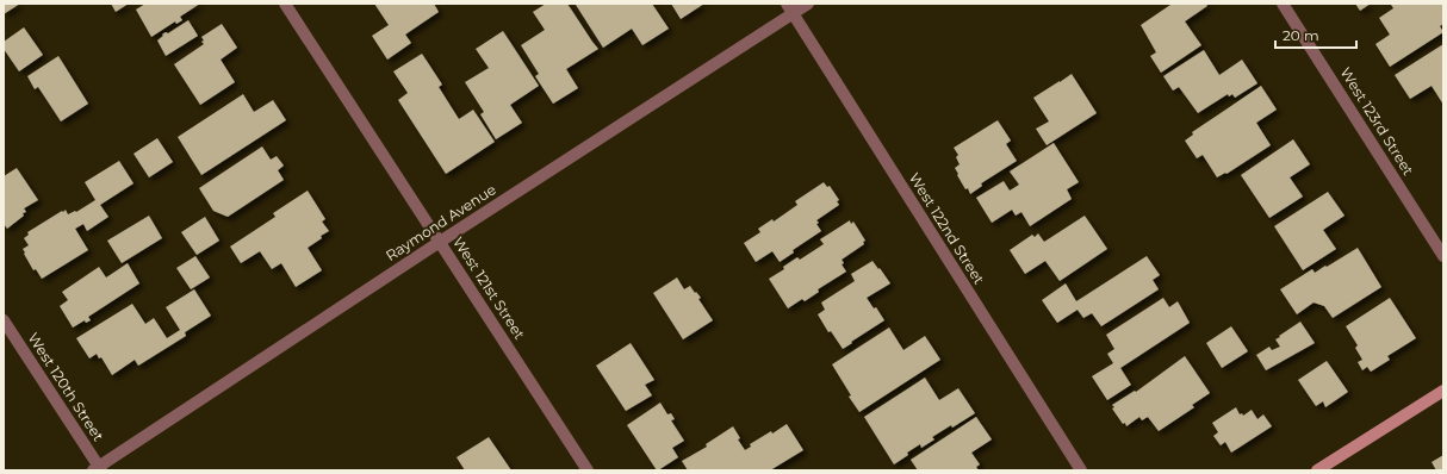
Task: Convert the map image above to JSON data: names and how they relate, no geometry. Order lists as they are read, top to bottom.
{
  "streets": {
    "street": [
      "West 123rd Street",
      "Raymond Avenue",
      "West 122nd Street",
      "West 121st Street",
      "West 120th Street"
    ]
  },
  "crossings": [
    ["Raymond Avenue", "West 122nd Street"],
    ["Raymond Avenue", "West 121st Street"],
    ["Raymond Avenue", "West 120th Street"]
  ],
  "scale_bar": "20 m"
}
